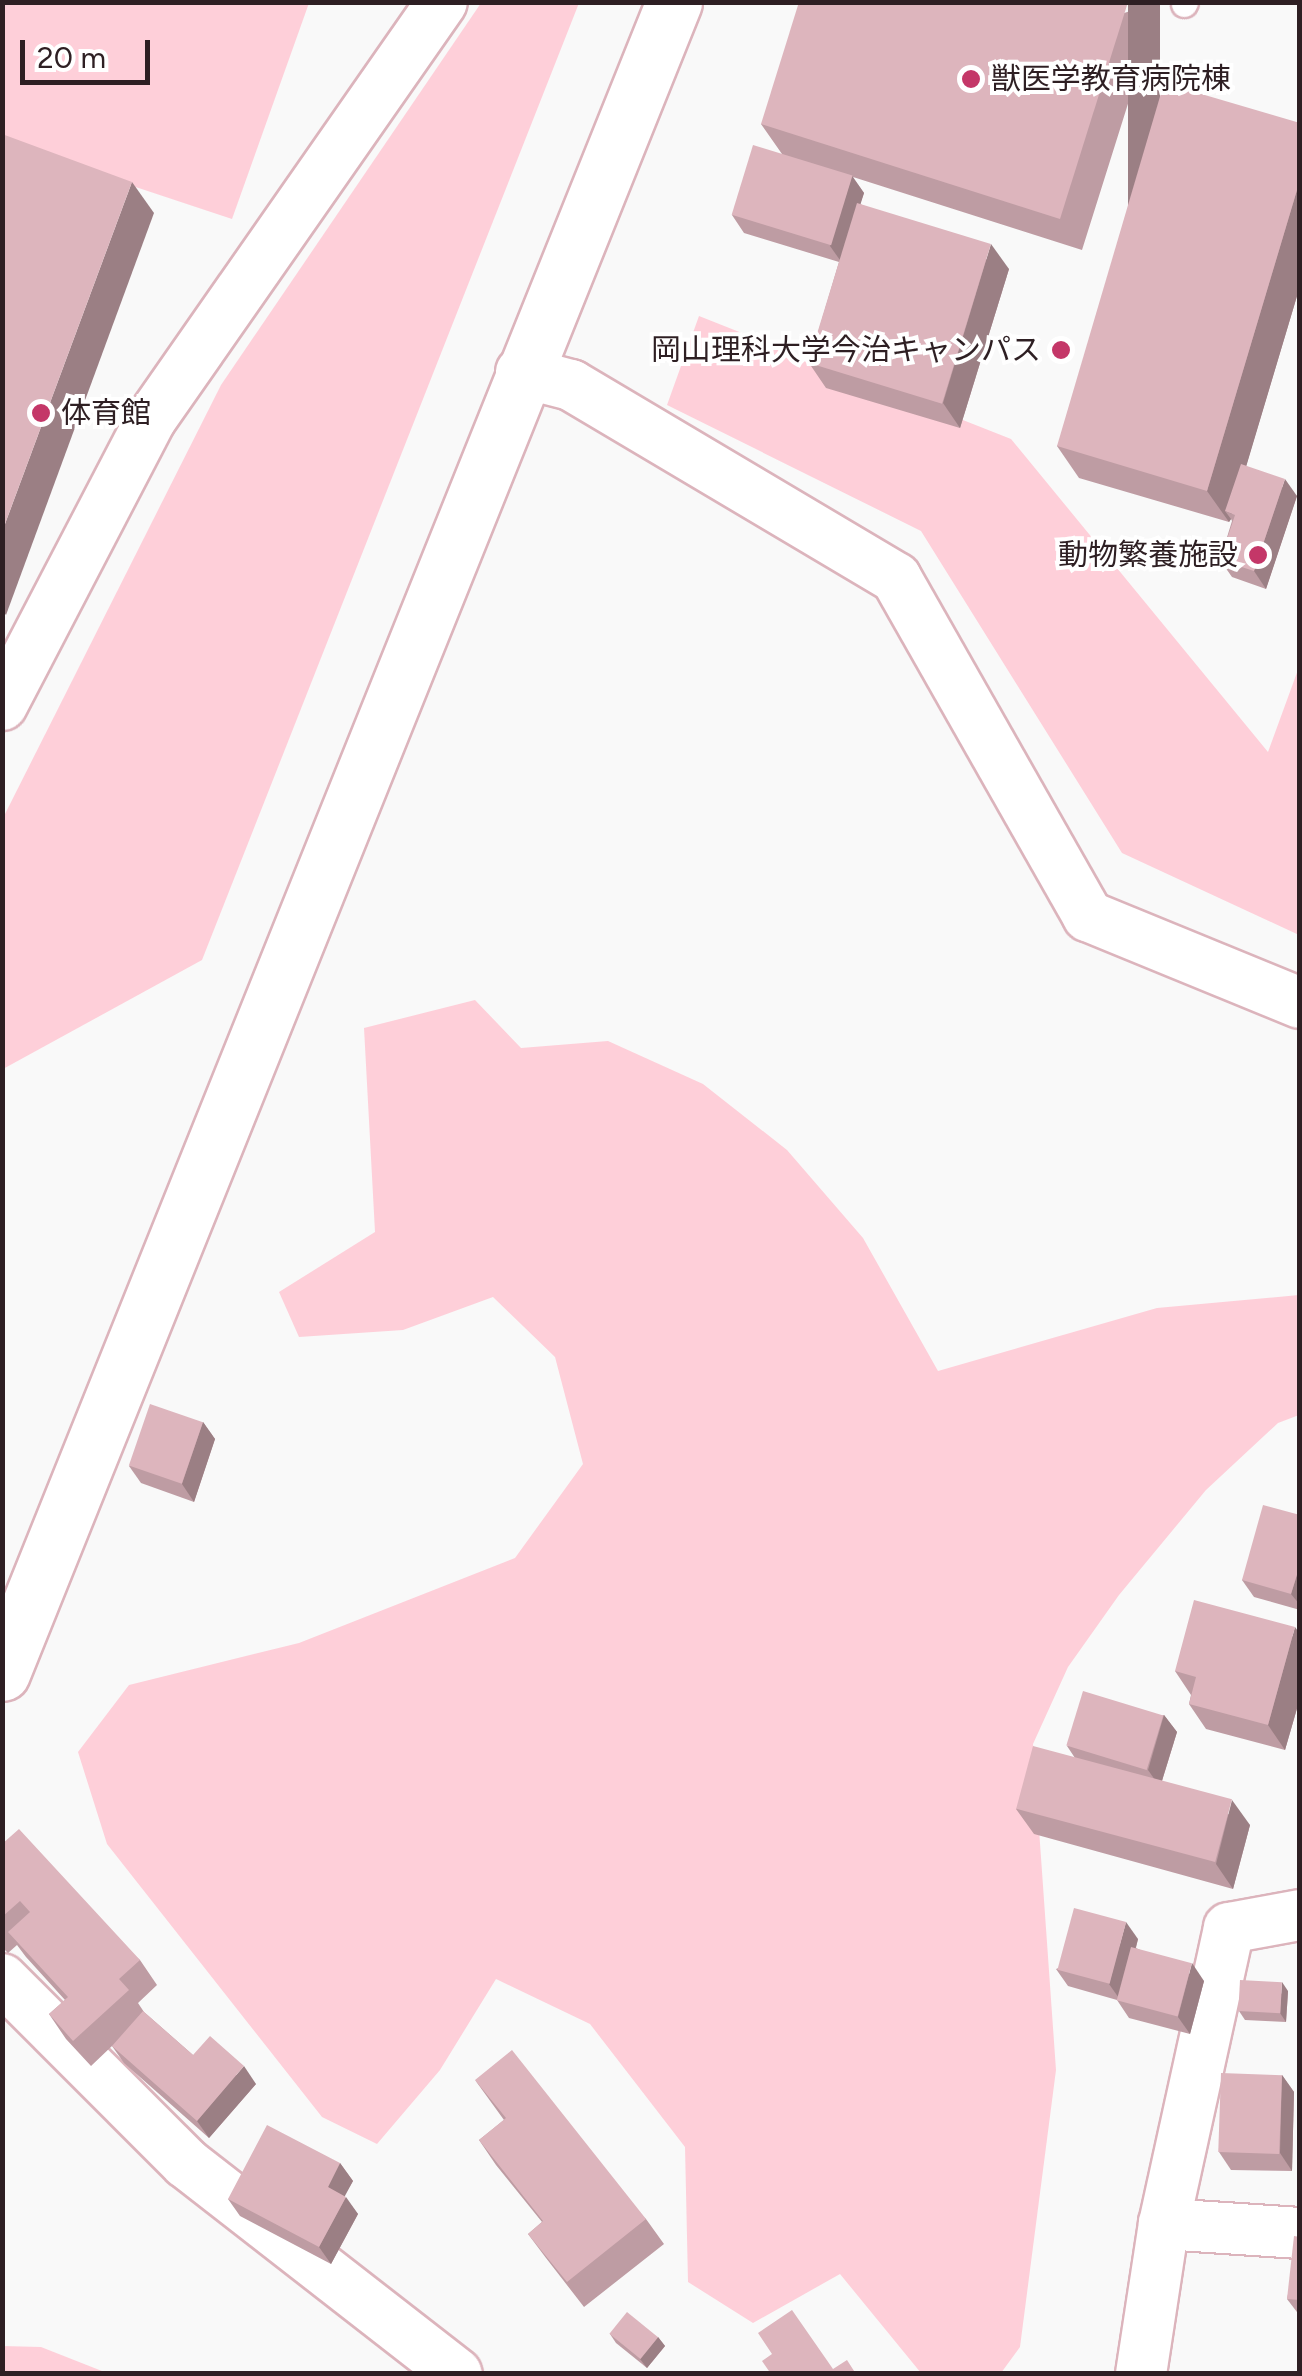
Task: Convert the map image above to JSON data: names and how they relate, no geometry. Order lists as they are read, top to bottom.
{
  "places": [
    "獣医学教育病院棟",
    "岡山理科大学今治キャンパス",
    "体育館",
    "動物繁養施設"
  ],
  "scale_bar": "20 m"
}
